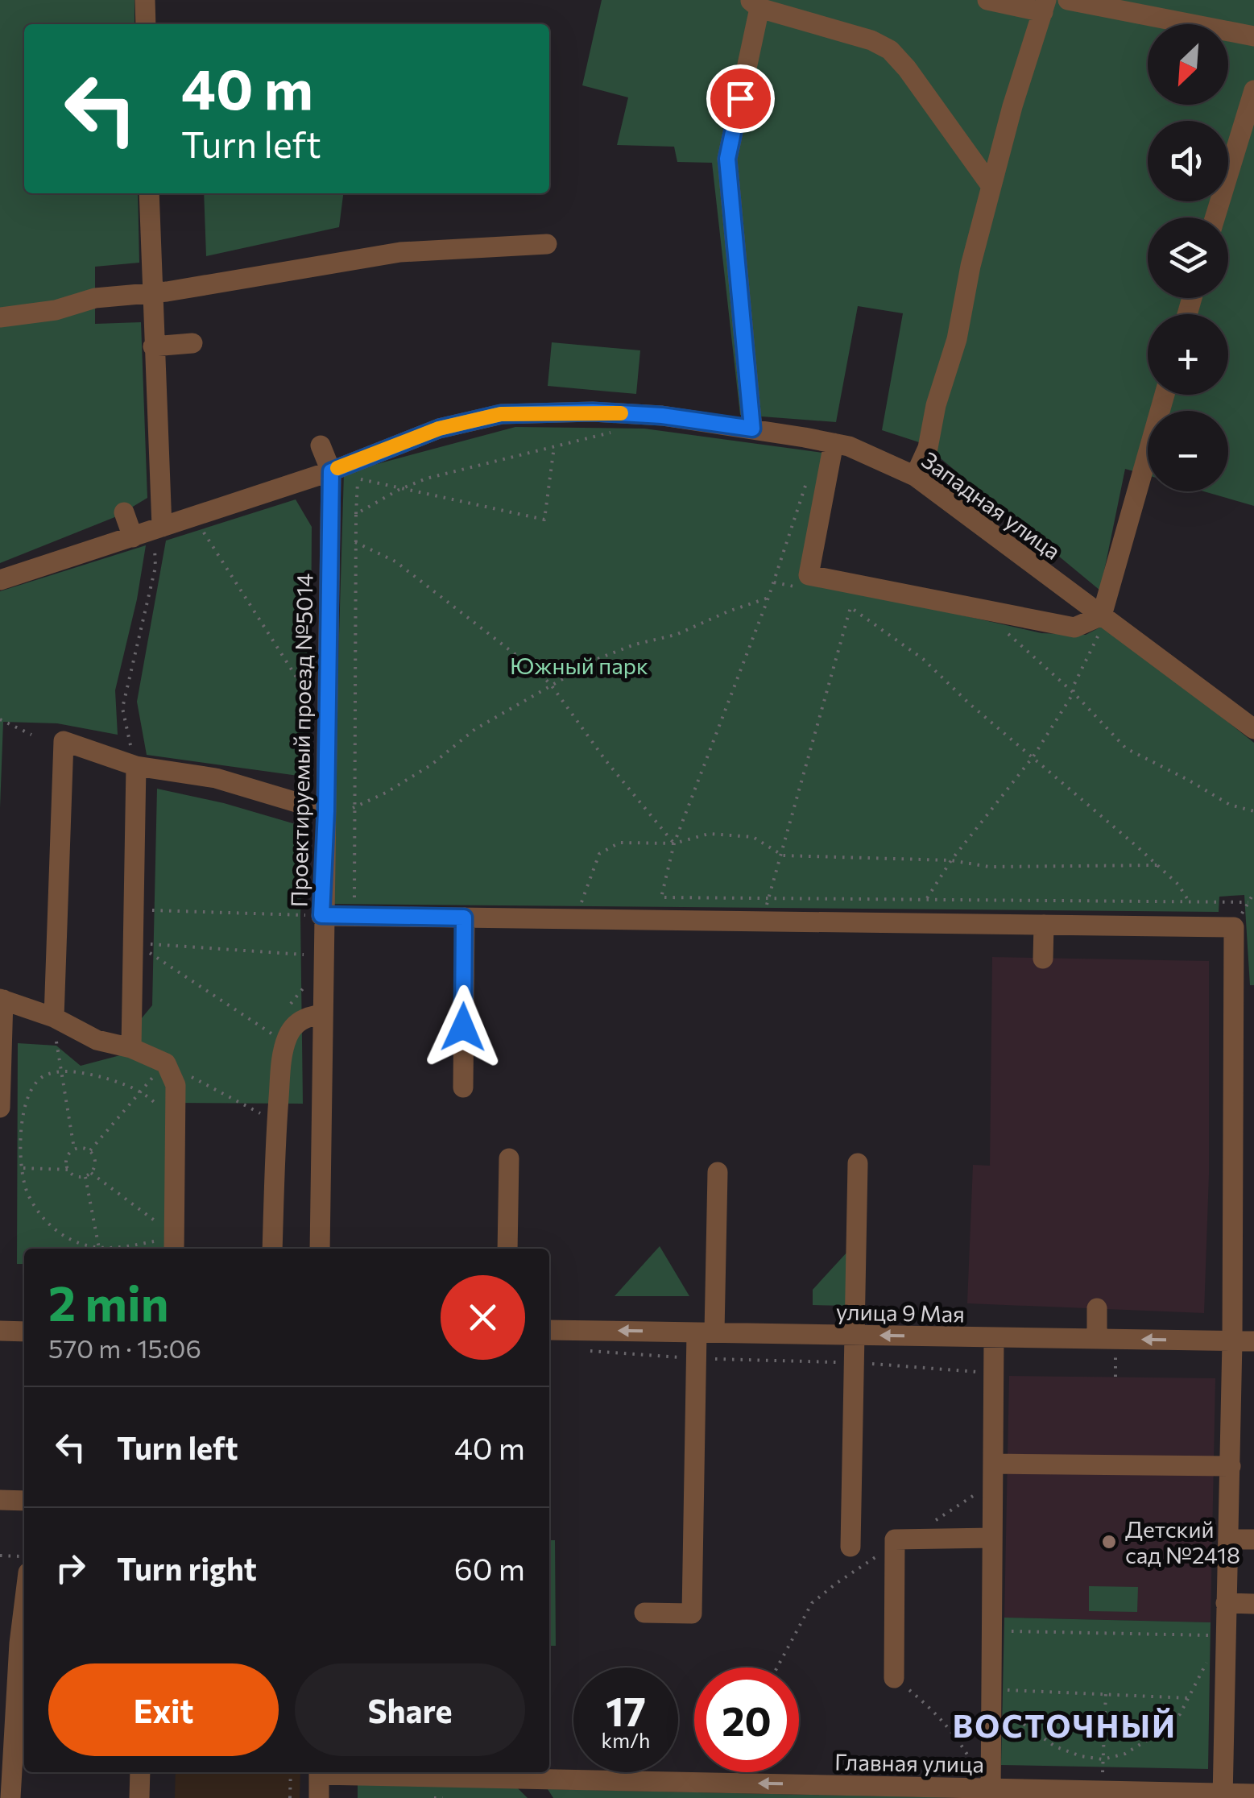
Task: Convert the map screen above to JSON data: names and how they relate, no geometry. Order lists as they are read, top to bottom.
{
  "streets": {
    "street": [
      "Западная улица",
      "Проектируемый проезд №5014",
      "улица 9 Мая",
      "Главная улица"
    ]
  },
  "crossings": [
    ["Западная улица", "Проектируемый проезд №5014"]
  ],
  "one_way": ["Главная улица"],
  "districts": ["ВОСТОЧНЫЙ"],
  "parks": ["Южный парк"],
  "places": ["Детский сад №2418"],
  "north": "bottom left",
  "page": {
    "map_buttons": ["+", "−"],
    "turn": ["40 m", "Turn left"],
    "heading": ["2 min", "570 m · 15:06"],
    "list": [
      {
        "name": "Turn left",
        "value": "40 m"
      },
      {
        "name": "Turn right",
        "value": "60 m"
      }
    ],
    "buttons": ["Exit", "Share"],
    "speed": "17 km/h",
    "limit": "20"
  }
}
